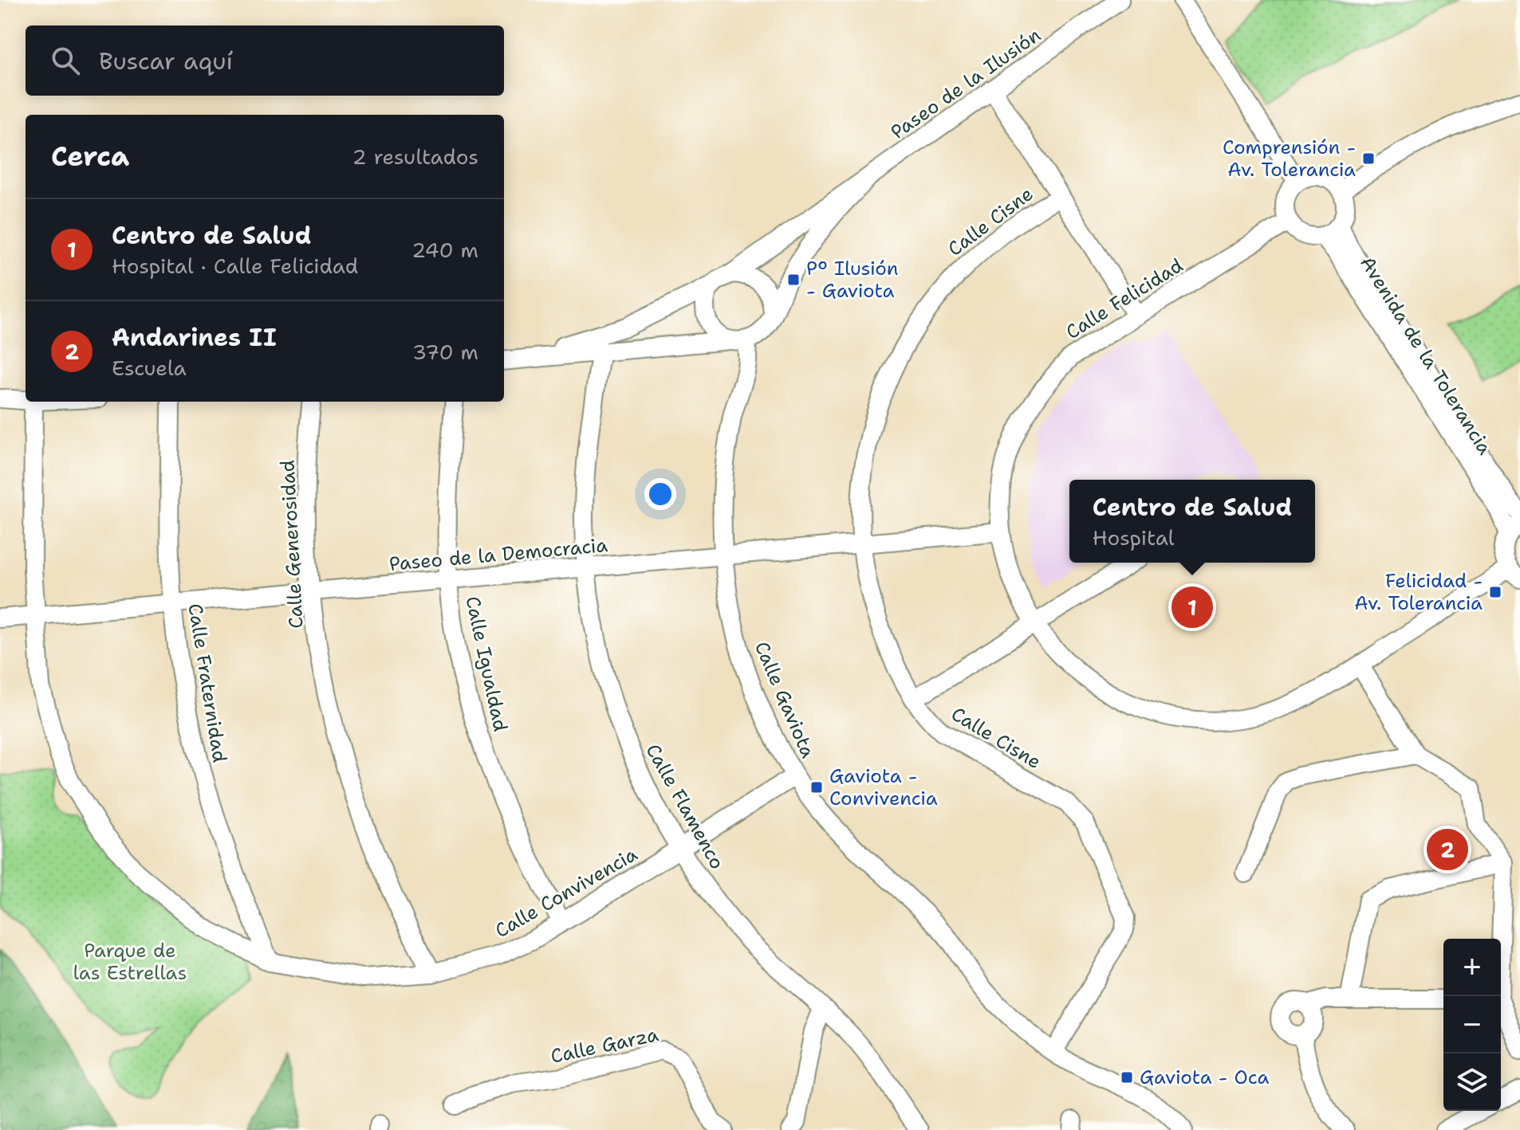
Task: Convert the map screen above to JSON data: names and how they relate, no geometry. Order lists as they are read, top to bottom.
{
  "streets": {
    "street": [
      "Paseo de la Ilusión",
      "Calle Cisne",
      "Calle Felicidad",
      "Avenida de la Tolerancia",
      "Calle Generosidad",
      "Paseo de la Democracia",
      "Calle Igualdad",
      "Calle Fraternidad",
      "Calle Gaviota",
      "Calle Flamenco",
      "Calle Convivencia",
      "Calle Garza"
    ]
  },
  "crossings": [
    ["Paseo de la Ilusión", "Calle Gaviota"],
    ["Paseo de la Ilusión", "Calle Flamenco"],
    ["Calle Cisne", "Paseo de la Democracia"],
    ["Calle Cisne", "Calle Gaviota"],
    ["Calle Felicidad", "Avenida de la Tolerancia"],
    ["Calle Felicidad", "Paseo de la Democracia"],
    ["Calle Generosidad", "Paseo de la Democracia"],
    ["Calle Generosidad", "Calle Convivencia"],
    ["Paseo de la Democracia", "Calle Igualdad"],
    ["Paseo de la Democracia", "Calle Fraternidad"],
    ["Paseo de la Democracia", "Calle Gaviota"],
    ["Paseo de la Democracia", "Calle Flamenco"],
    ["Paseo de la Democracia", "Calle Convivencia"],
    ["Calle Igualdad", "Calle Convivencia"],
    ["Calle Fraternidad", "Calle Convivencia"],
    ["Calle Gaviota", "Calle Convivencia"],
    ["Calle Flamenco", "Calle Convivencia"]
  ],
  "parks": ["Parque de las Estrellas"],
  "places": {
    "transit": [
      "Comprensión - Av. Tolerancia",
      "Pº Ilusión - Gaviota",
      "Felicidad - Av. Tolerancia",
      "Gaviota - Convivencia",
      "Gaviota - Oca"
    ]
  },
  "page": {
    "search": "Buscar aquí",
    "heading": ["Cerca", "2 resultados"],
    "list": [
      {
        "mark": "1",
        "name": "Centro de Salud",
        "note": "Hospital · Calle Felicidad",
        "value": "240 m"
      },
      {
        "mark": "2",
        "name": "Andarines II",
        "note": "Escuela",
        "value": "370 m"
      }
    ],
    "popup": ["Centro de Salud", "Hospital"],
    "pins": ["1", "2"],
    "map_buttons": ["+", "−"]
  }
}
